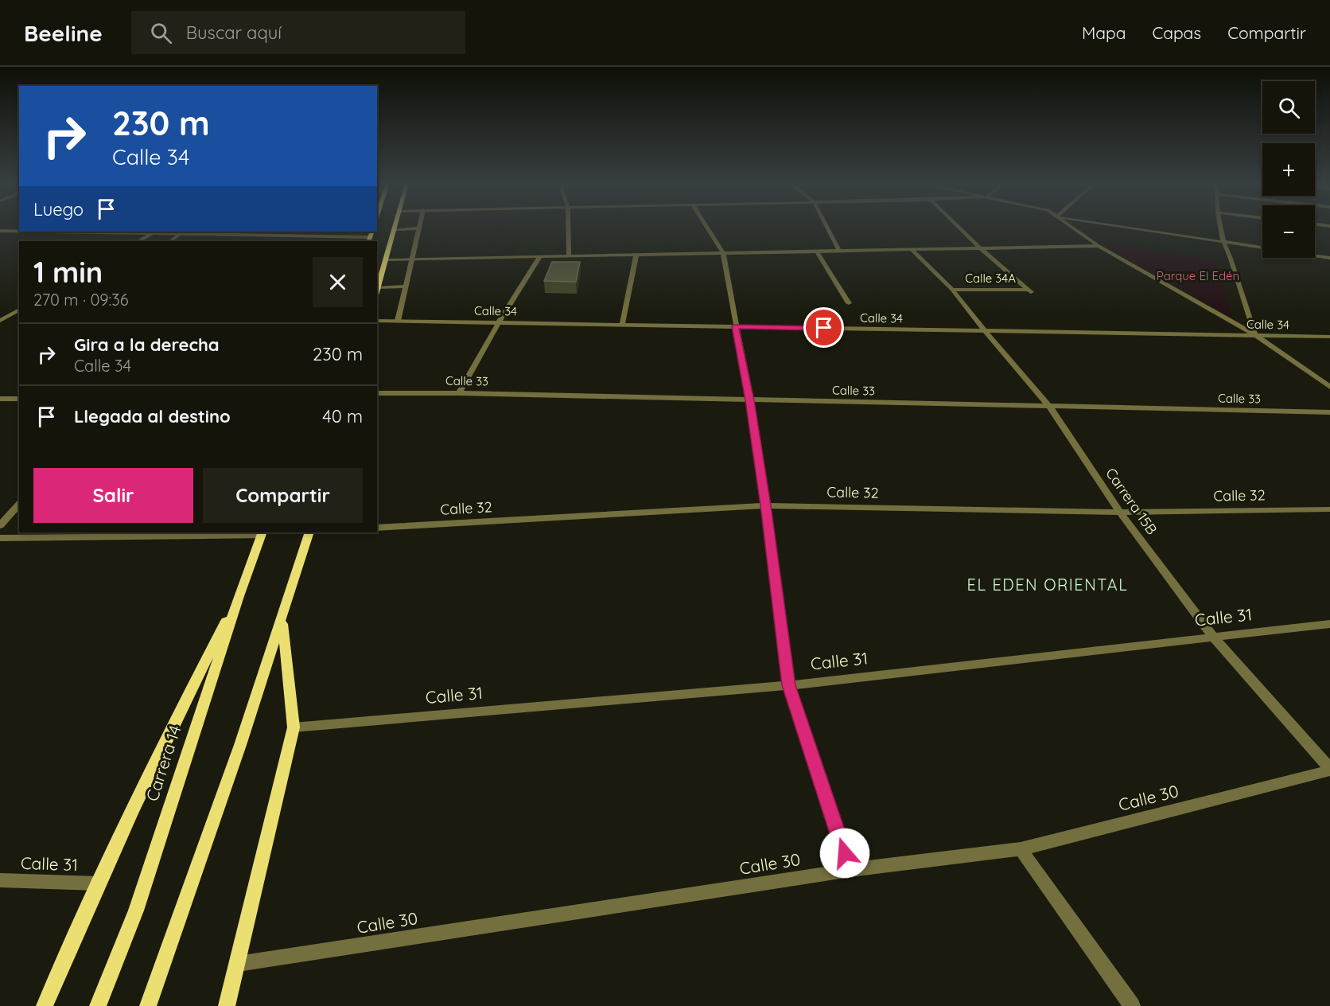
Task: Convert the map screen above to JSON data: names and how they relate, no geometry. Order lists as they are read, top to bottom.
{
  "streets": {
    "main road": ["Carrera 14"],
    "street": [
      "Calle 34A",
      "Calle 34",
      "Calle 33",
      "Calle 32",
      "Carrera 15B",
      "Calle 31",
      "Calle 30"
    ]
  },
  "crossings": [
    ["Calle 34A", "Carrera 15B"],
    ["Calle 34", "Carrera 15B"],
    ["Calle 33", "Carrera 15B"],
    ["Calle 32", "Carrera 15B"],
    ["Carrera 15B", "Calle 31"],
    ["Carrera 15B", "Calle 30"]
  ],
  "districts": ["EL EDEN ORIENTAL"],
  "parks": ["Parque El Edén"],
  "page": {
    "header": "Beeline",
    "search": "Buscar aquí",
    "nav": ["Mapa", "Capas", "Compartir"],
    "map_buttons": ["+", "−"],
    "turn": ["230 m", "Calle 34"],
    "then": "Luego",
    "heading": ["1 min", "270 m · 09:36"],
    "list": [
      {
        "name": "Gira a la derecha",
        "note": "Calle 34",
        "value": "230 m"
      },
      {
        "name": "Llegada al destino",
        "value": "40 m"
      }
    ],
    "buttons": ["Salir", "Compartir"]
  }
}
